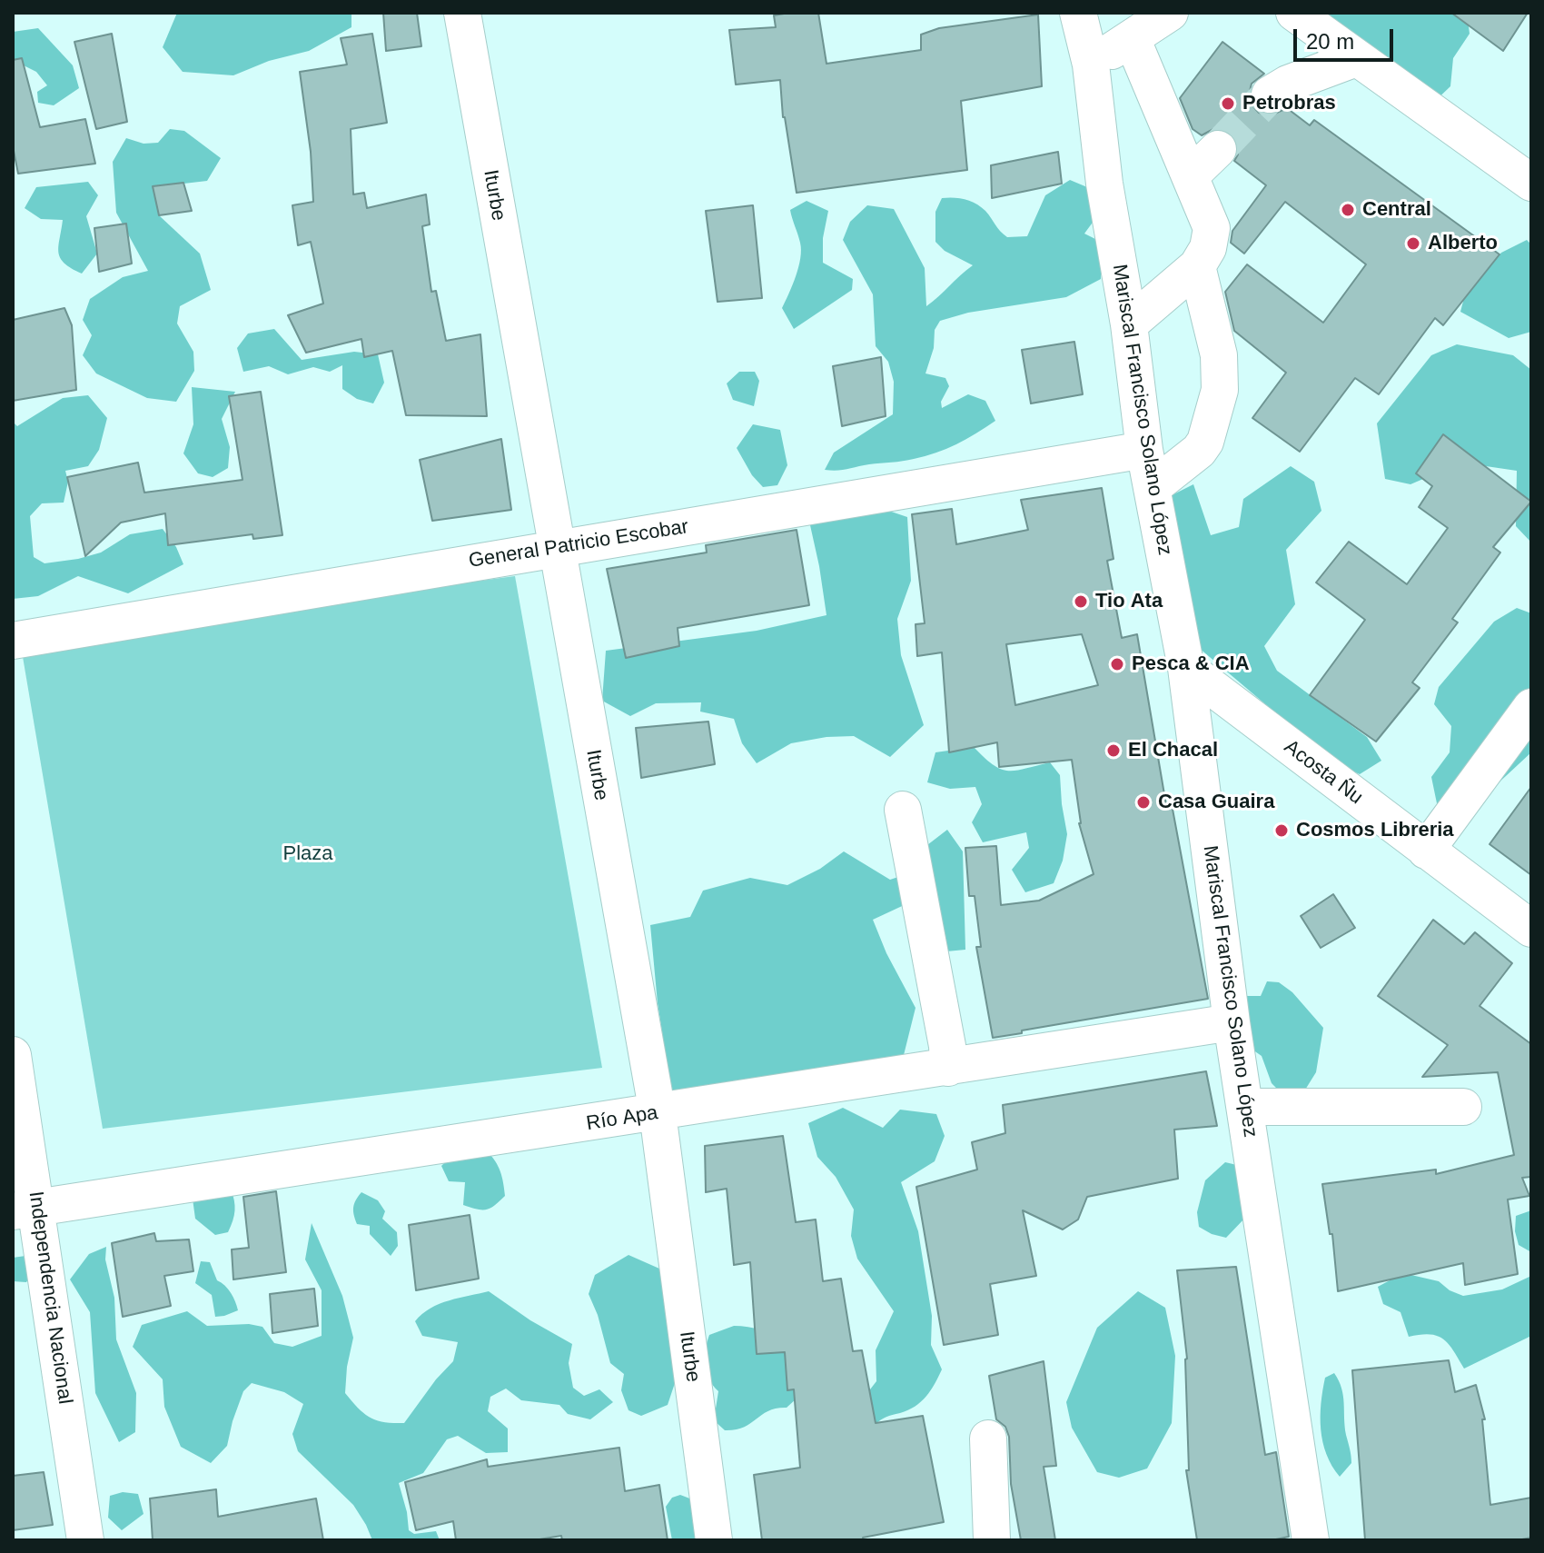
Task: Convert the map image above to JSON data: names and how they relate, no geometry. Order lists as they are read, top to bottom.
{
  "streets": {
    "street": [
      "Iturbe",
      "Mariscal Francisco Solano López",
      "General Patricio Escobar",
      "Acosta Ñu",
      "Río Apa",
      "Independencia Nacional"
    ]
  },
  "crossings": [
    ["Iturbe", "General Patricio Escobar"],
    ["Iturbe", "Río Apa"],
    ["Mariscal Francisco Solano López", "General Patricio Escobar"],
    ["Mariscal Francisco Solano López", "Acosta Ñu"],
    ["Mariscal Francisco Solano López", "Río Apa"],
    ["Río Apa", "Independencia Nacional"]
  ],
  "parks": ["Plaza"],
  "places": [
    "Petrobras",
    "Central",
    "Alberto",
    "Tio Ata",
    "Pesca & CIA",
    "El Chacal",
    "Casa Guaira",
    "Cosmos Libreria"
  ],
  "scale_bar": "20 m"
}
